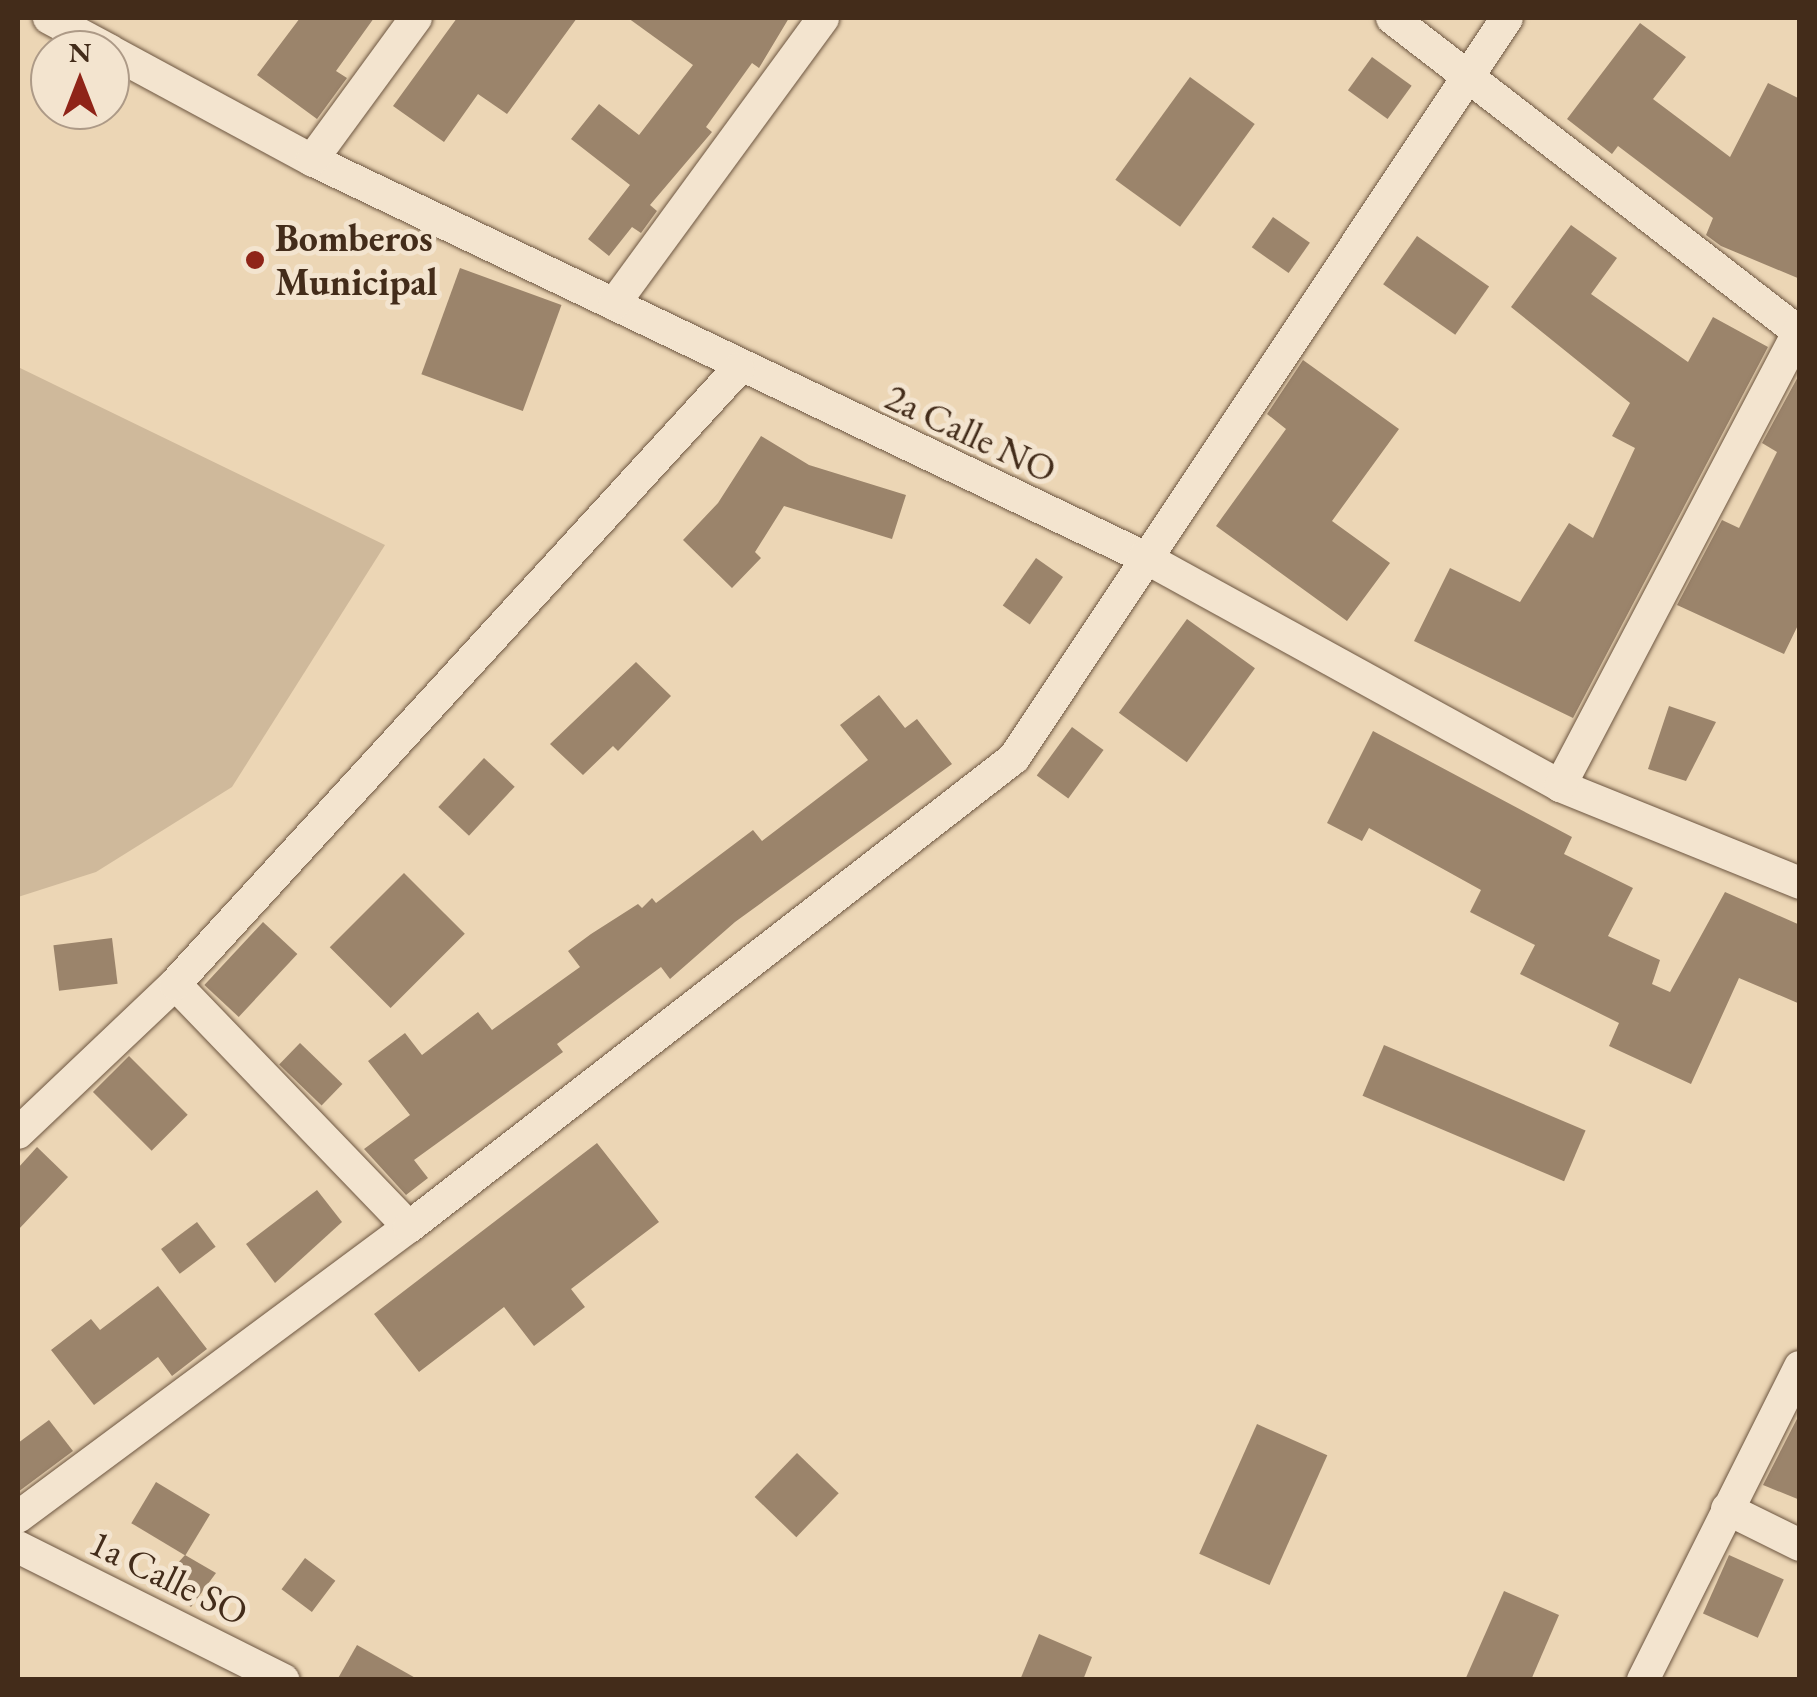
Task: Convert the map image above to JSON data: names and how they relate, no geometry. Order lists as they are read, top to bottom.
{
  "streets": {
    "street": ["2a Calle NO", "1a Calle SO"]
  },
  "places": ["Bomberos Municipal"],
  "north": "top"
}
